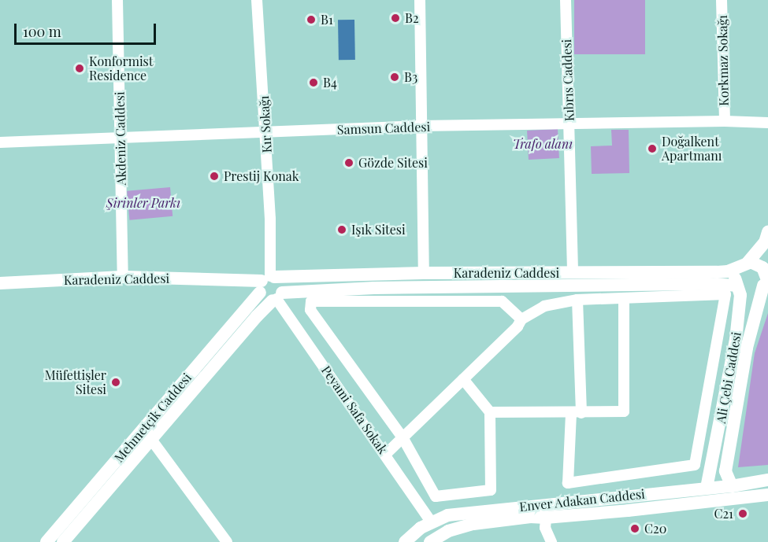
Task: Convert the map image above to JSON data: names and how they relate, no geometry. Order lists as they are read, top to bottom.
{
  "streets": {
    "main road": [
      "Karadeniz Caddesi",
      "Ali Çebi Caddesi",
      "Mehmetçik Caddesi",
      "Enver Adakan Caddesi"
    ],
    "street": [
      "Korkmaz Sokağı",
      "Kıbrıs Caddesi",
      "Kır Sokağı",
      "Samsun Caddesi",
      "Akdeniz Caddesi",
      "Peyami Safa Sokak"
    ]
  },
  "crossings": [
    ["Korkmaz Sokağı", "Samsun Caddesi"],
    ["Kıbrıs Caddesi", "Samsun Caddesi"],
    ["Kıbrıs Caddesi", "Karadeniz Caddesi"],
    ["Kır Sokağı", "Samsun Caddesi"],
    ["Kır Sokağı", "Karadeniz Caddesi"],
    ["Kır Sokağı", "Mehmetçik Caddesi"],
    ["Samsun Caddesi", "Akdeniz Caddesi"],
    ["Akdeniz Caddesi", "Karadeniz Caddesi"],
    ["Karadeniz Caddesi", "Ali Çebi Caddesi"],
    ["Karadeniz Caddesi", "Peyami Safa Sokak"],
    ["Karadeniz Caddesi", "Mehmetçik Caddesi"],
    ["Ali Çebi Caddesi", "Enver Adakan Caddesi"],
    ["Peyami Safa Sokak", "Mehmetçik Caddesi"],
    ["Peyami Safa Sokak", "Enver Adakan Caddesi"]
  ],
  "parks": ["Trafo alanı", "Şirinler Parkı"],
  "places": [
    "B2",
    "B1",
    "Konformist Residence",
    "B3",
    "B4",
    "Doğalkent Apartmanı",
    "Gözde Sitesi",
    "Prestij Konak",
    "Işık Sitesi",
    "Müfettişler Sitesi",
    "C21",
    "C20"
  ],
  "scale_bar": "100 m"
}
